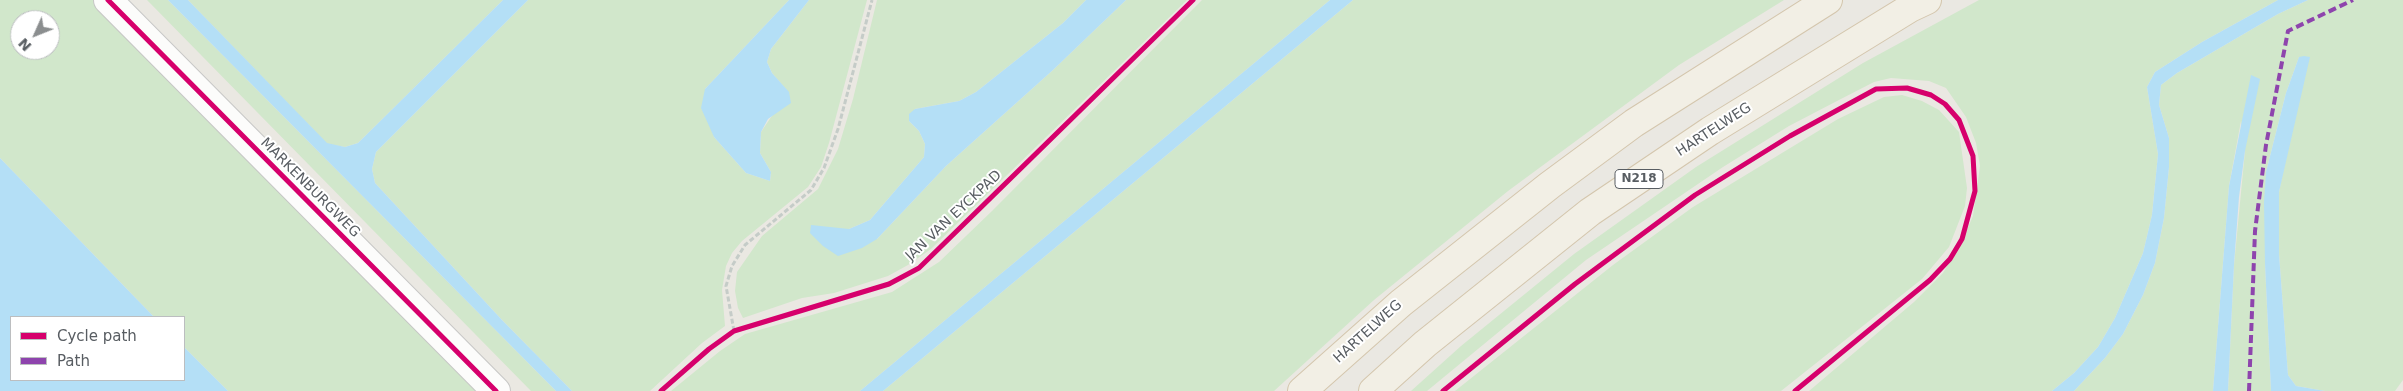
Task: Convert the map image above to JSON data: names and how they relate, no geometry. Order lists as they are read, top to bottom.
{
  "streets": {
    "main road": ["HARTELWEG", "N218"],
    "street": ["MARKENBURGWEG"],
    "cycle path": ["JAN VAN EYCKPAD"]
  },
  "legend": ["Cycle path", "Path"],
  "north": "bottom left"
}
